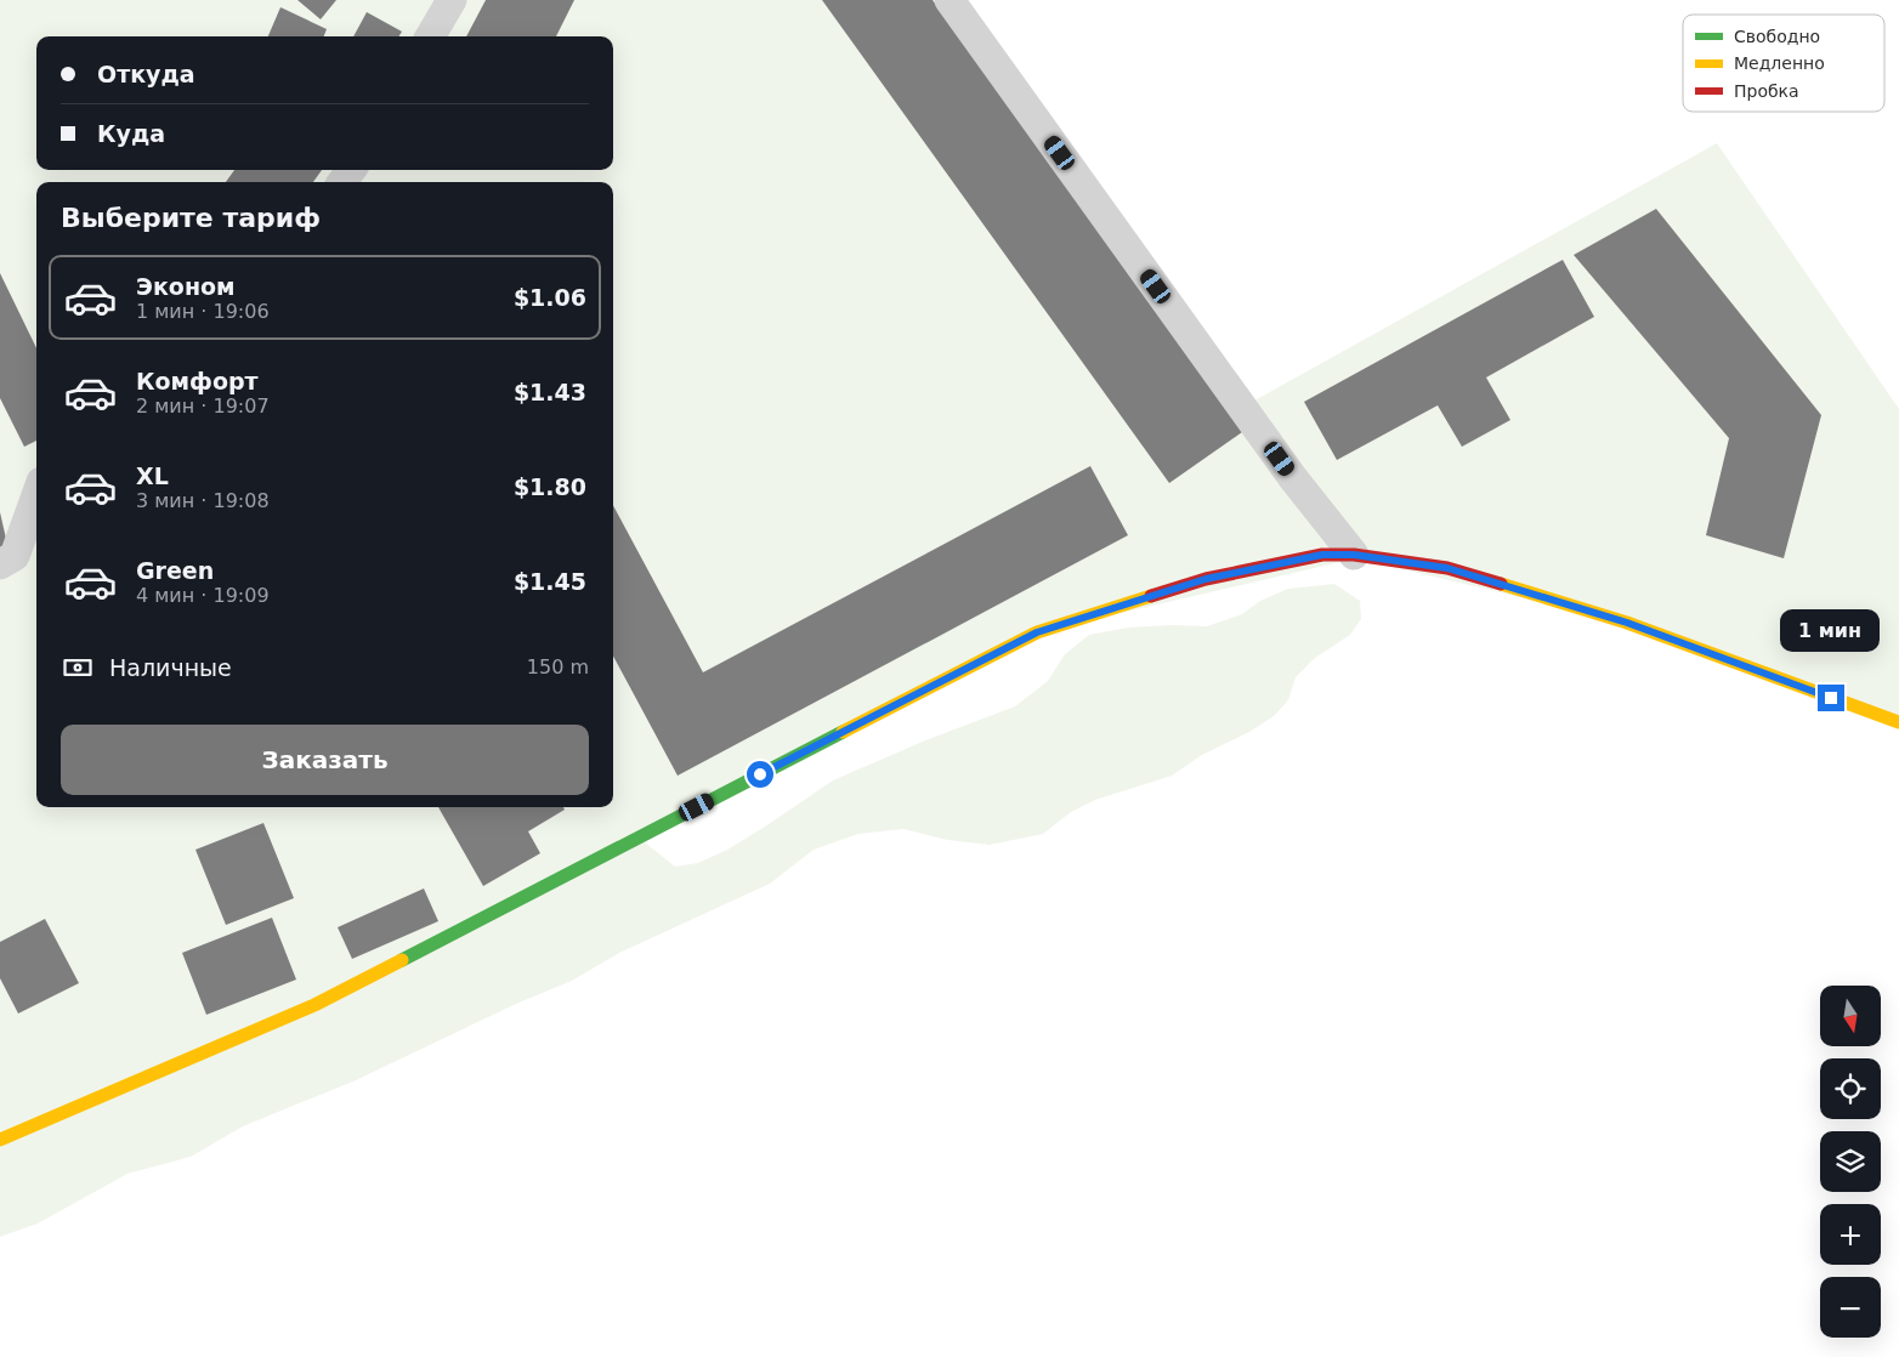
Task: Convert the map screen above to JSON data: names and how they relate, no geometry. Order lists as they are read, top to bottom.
{
  "legend": ["Свободно", "Медленно", "Пробка"],
  "north": "bottom",
  "page": {
    "banner": ["Откуда", "Куда"],
    "heading": "Выберите тариф",
    "list": [
      {
        "name": "Эконом",
        "note": "1 мин · 19:06",
        "value": "$1.06"
      },
      {
        "name": "Комфорт",
        "note": "2 мин · 19:07",
        "value": "$1.43"
      },
      {
        "name": "XL",
        "note": "3 мин · 19:08",
        "value": "$1.80"
      },
      {
        "name": "Green",
        "note": "4 мин · 19:09",
        "value": "$1.45"
      }
    ],
    "bubble": "1 мин",
    "pay": ["Наличные", "150 m"],
    "buttons": "Заказать",
    "map_buttons": ["+", "−"]
  }
}
